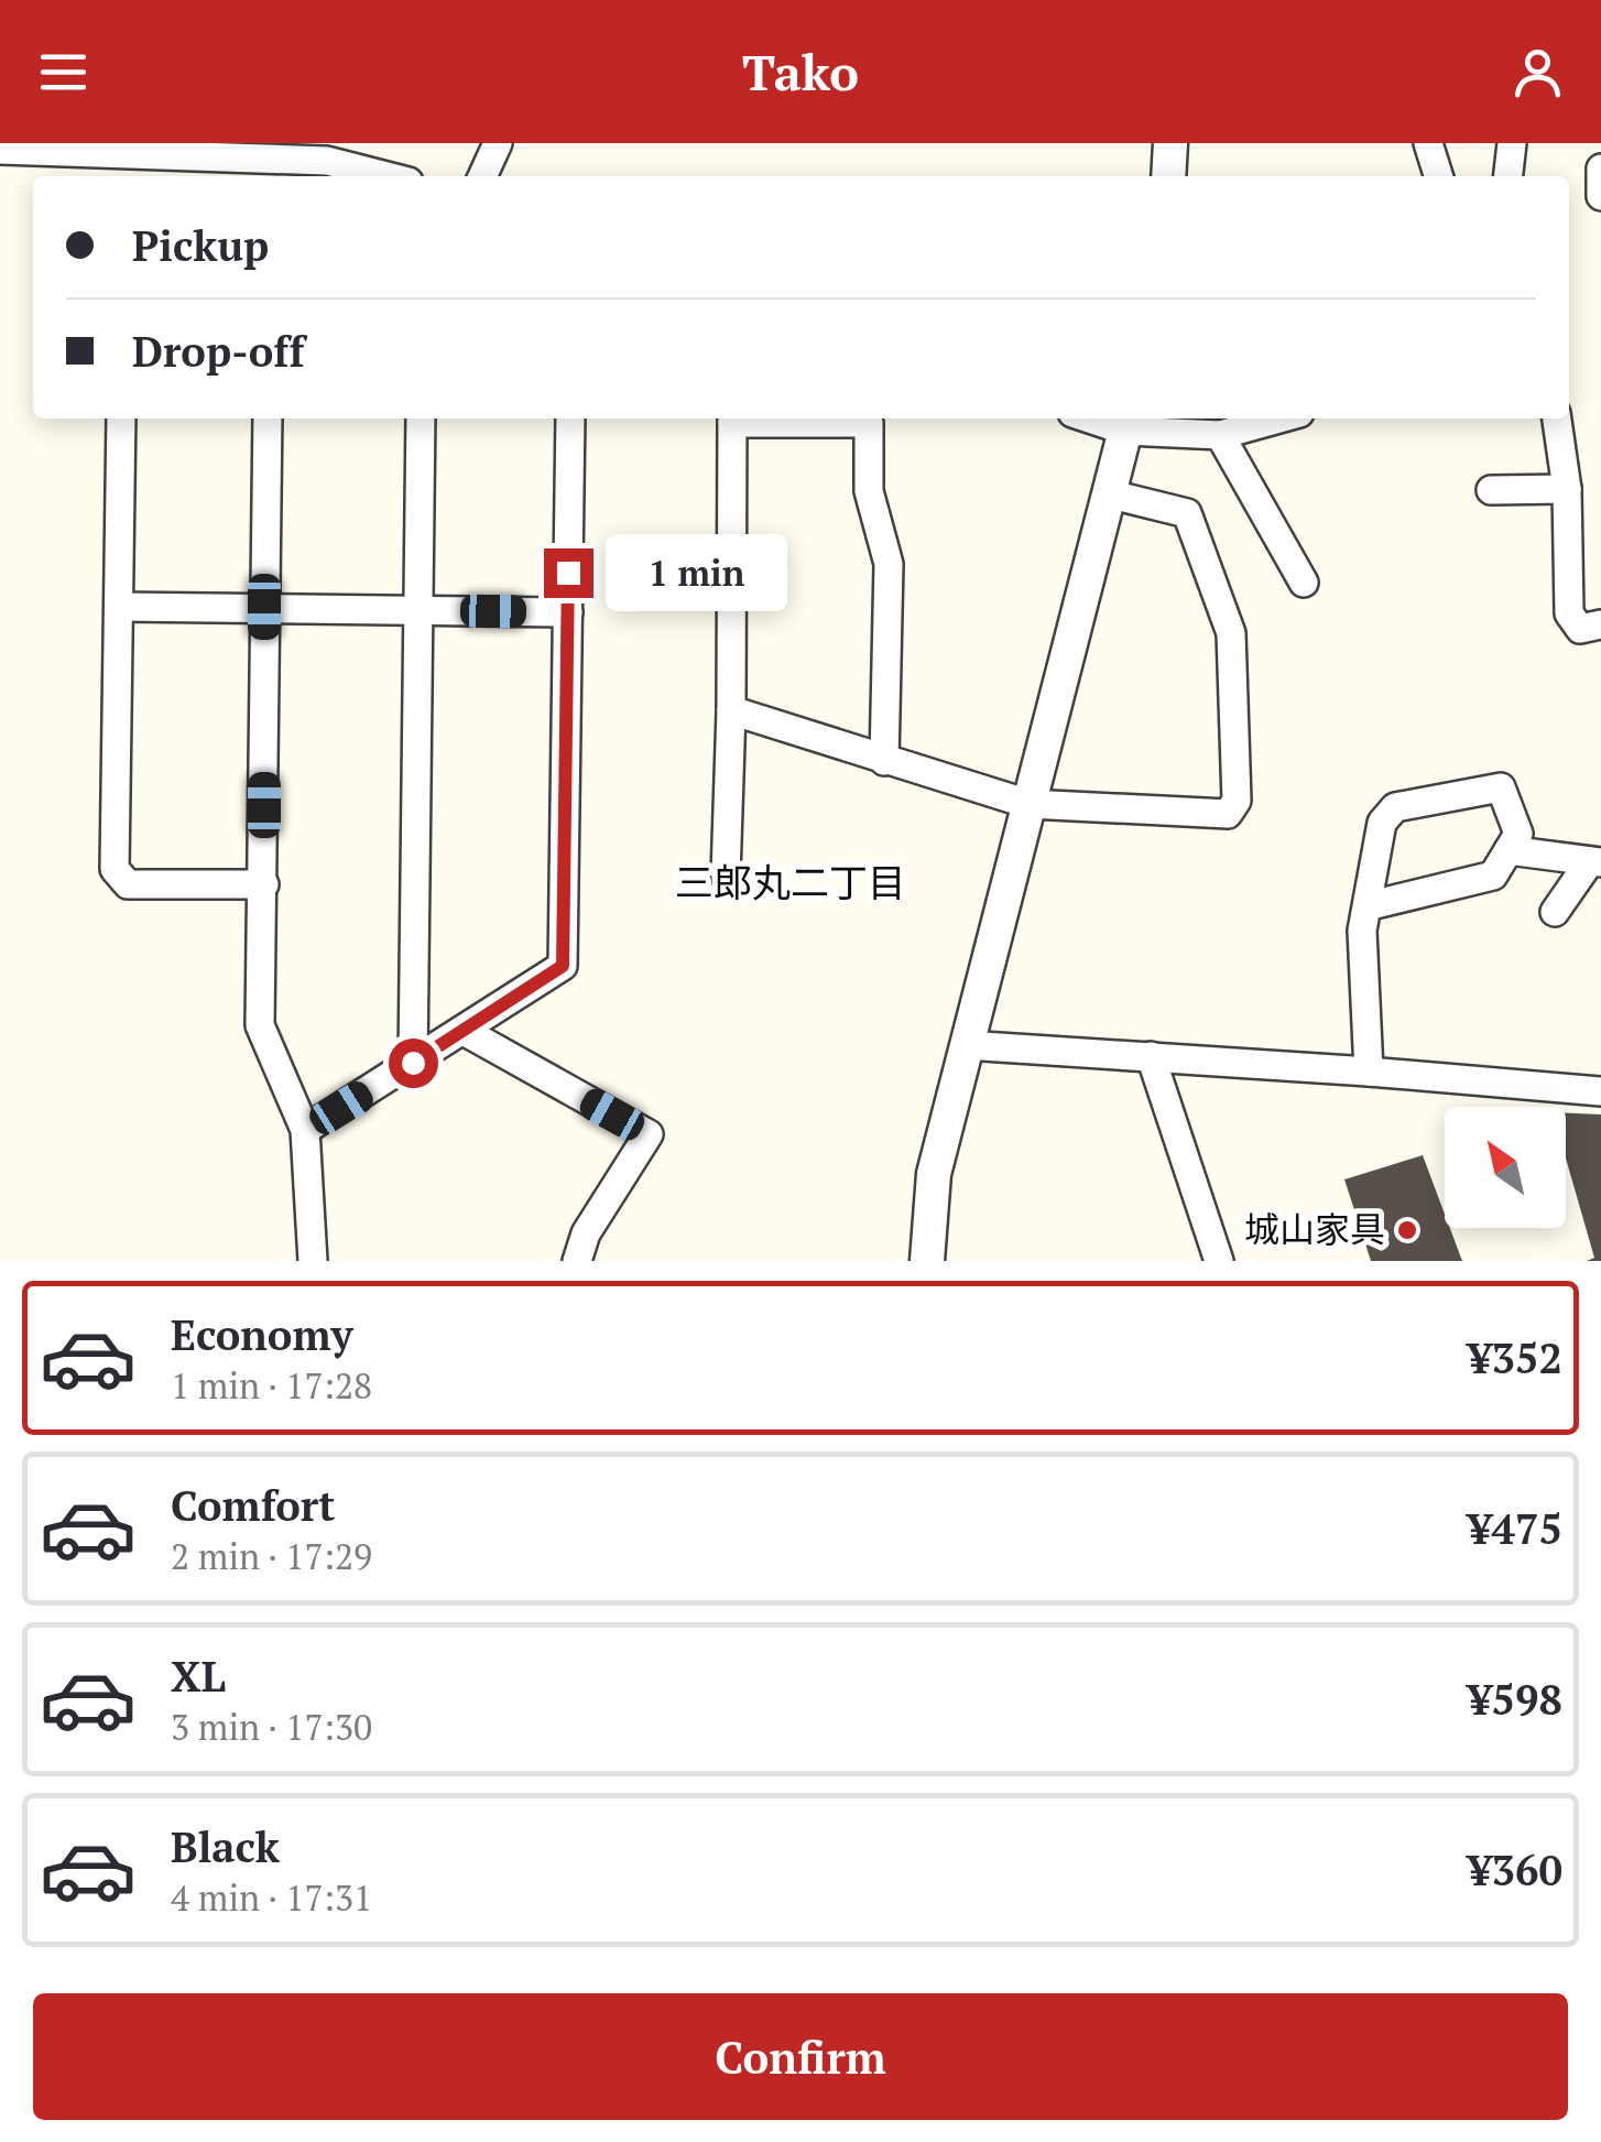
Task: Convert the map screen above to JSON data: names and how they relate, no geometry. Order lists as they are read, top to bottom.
{
  "districts": ["三郎丸二丁目"],
  "places": ["城山家具"],
  "north": "top left",
  "page": {
    "header": "Tako",
    "banner": ["Pickup", "Drop-off"],
    "bubble": "1 min",
    "list": [
      {
        "name": "Economy",
        "note": "1 min · 17:28",
        "value": "¥352"
      },
      {
        "name": "Comfort",
        "note": "2 min · 17:29",
        "value": "¥475"
      },
      {
        "name": "XL",
        "note": "3 min · 17:30",
        "value": "¥598"
      },
      {
        "name": "Black",
        "note": "4 min · 17:31",
        "value": "¥360"
      }
    ],
    "buttons": "Confirm"
  }
}
